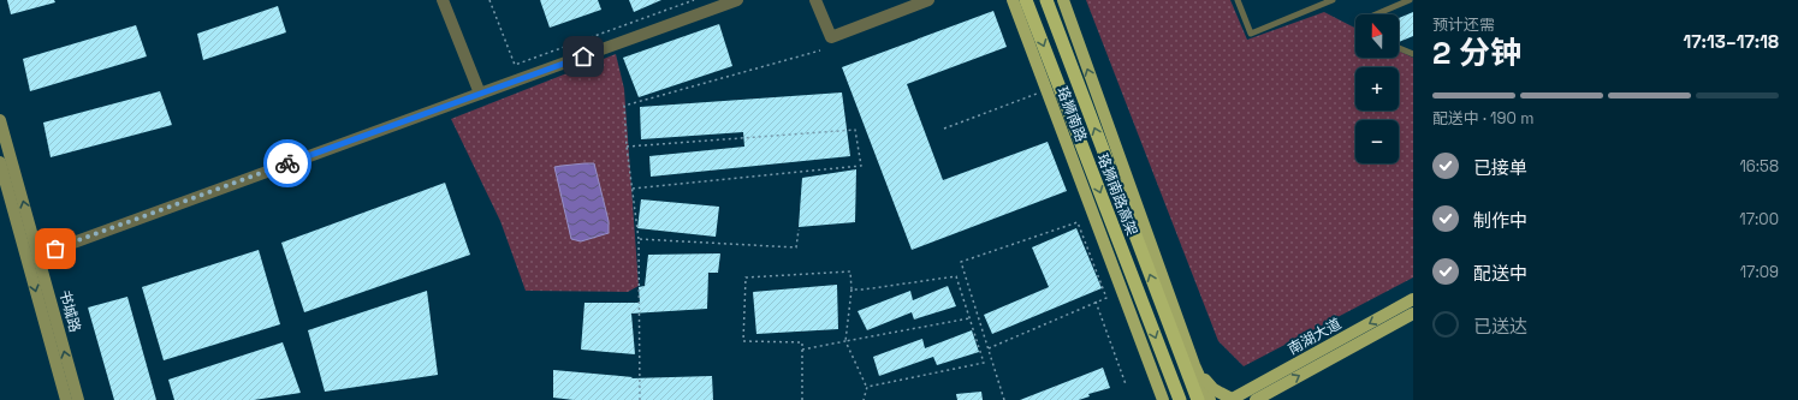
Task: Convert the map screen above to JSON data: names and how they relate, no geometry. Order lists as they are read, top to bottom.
{
  "streets": {
    "highway": ["珞狮南路高架"],
    "main road": ["珞狮南路", "书城路", "南湖大道"]
  },
  "north": "top",
  "page": {
    "heading": ["2 分钟", "预计还需", "17:13–17:18"],
    "map_buttons": ["+", "−"],
    "bar": "配送中 · 190 m",
    "list": [
      ["已接单", "16:58"],
      ["制作中", "17:00"],
      ["配送中", "17:09"],
      "已送达"
    ]
  }
}
